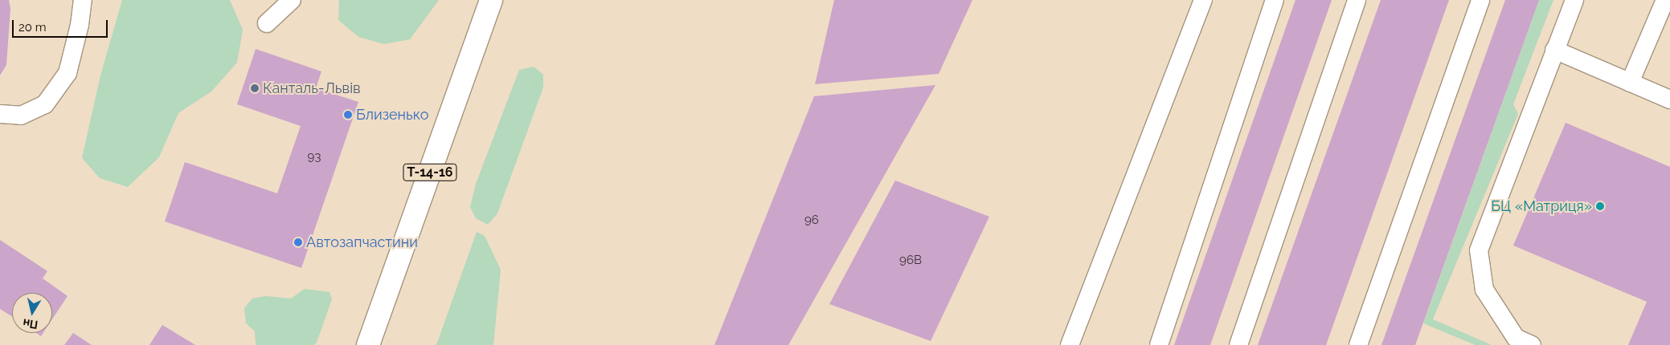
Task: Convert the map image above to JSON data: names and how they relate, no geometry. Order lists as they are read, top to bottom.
{
  "streets": {
    "main road": ["Т-14-16"]
  },
  "places": [
    "Канталь-Львів",
    "Близенько",
    "БЦ «Матриця»",
    "Автозапчастини"
  ],
  "house_numbers": ["93", "96", "96В"],
  "scale_bar": "20 m",
  "north": "bottom"
}
